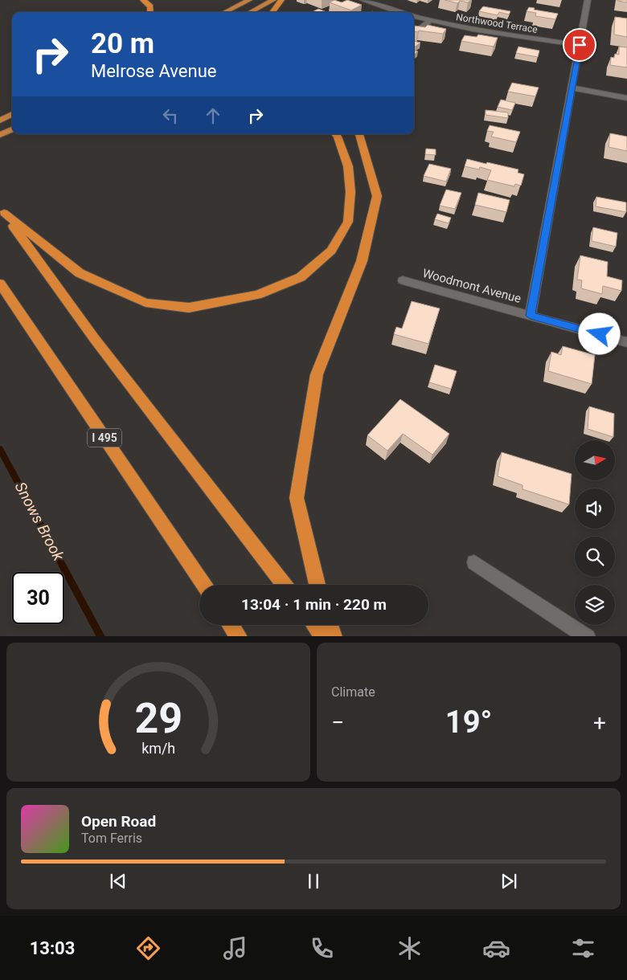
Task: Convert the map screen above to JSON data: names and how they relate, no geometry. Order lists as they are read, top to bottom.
{
  "streets": {
    "highway": ["I 495"],
    "street": ["Northwood Terrace", "Woodmont Avenue"]
  },
  "water": ["Snows Brook"],
  "north": "right",
  "page": {
    "turn": ["20 m", "Melrose Avenue"],
    "limit": "30",
    "trip": "13:04 · 1 min · 220 m",
    "tile": "Climate",
    "heat": ["−", "19°", "+"],
    "song": ["Open Road", "Tom Ferris"],
    "tabs": "13:03",
    "gauge": ["29", "km/h"]
  }
}
